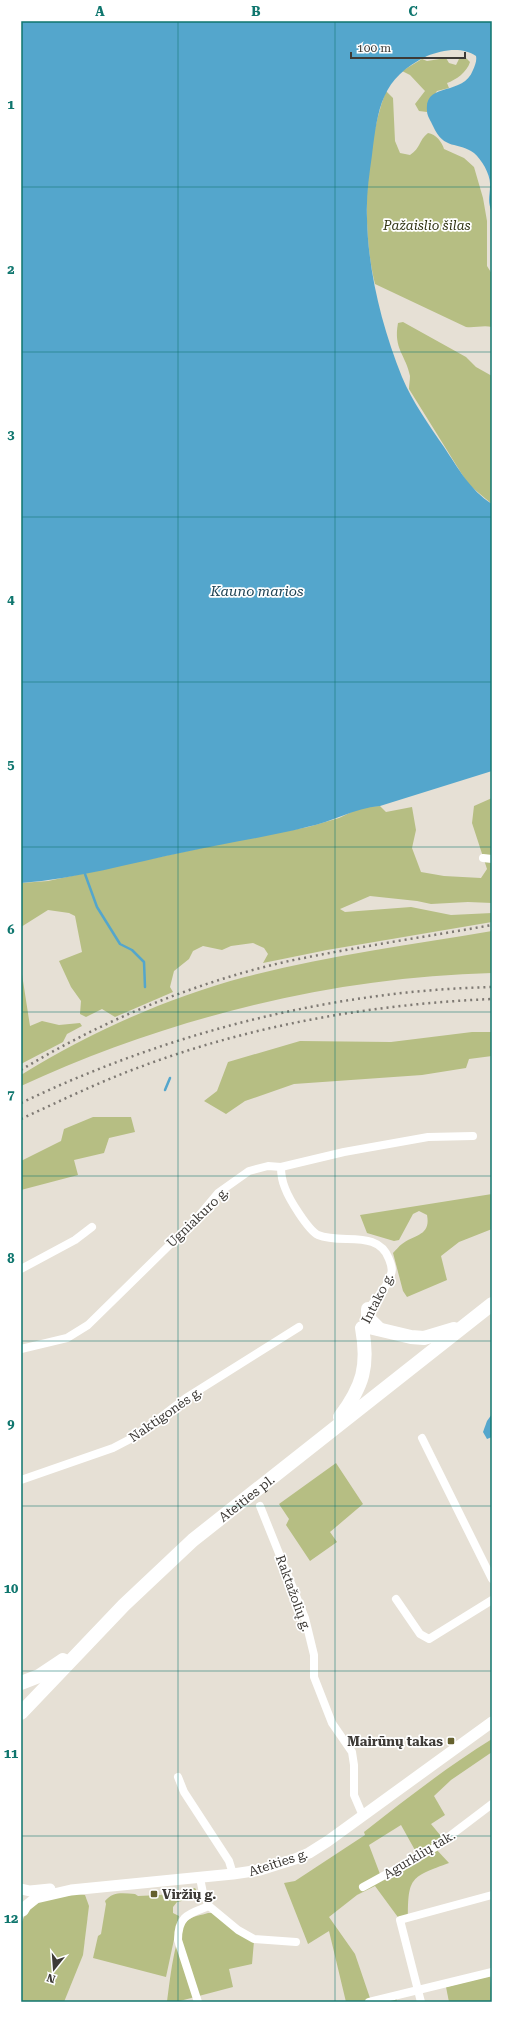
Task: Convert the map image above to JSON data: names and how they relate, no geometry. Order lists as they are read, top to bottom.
{
  "streets": {
    "highway": ["Ateities pl."],
    "street": [
      "Ugniakuro g.",
      "Intako g.",
      "Naktigonės g.",
      "Raktažolių g.",
      "Agurklių tak.",
      "Ateities g."
    ]
  },
  "crossings": [
    ["Ugniakuro g.", "Intako g."],
    ["Raktažolių g.", "Ateities g."]
  ],
  "water": ["Kauno marios"],
  "parks": ["Pažaislio šilas"],
  "places": {
    "transit": ["Mairūnų takas", "Viržių g."]
  },
  "scale_bar": "100 m",
  "north": "bottom",
  "grid": {
    "columns": ["A", "B", "C"],
    "rows": [
      "1",
      "2",
      "3",
      "4",
      "5",
      "6",
      "7",
      "8",
      "9",
      "10",
      "11",
      "12"
    ]
  }
}
